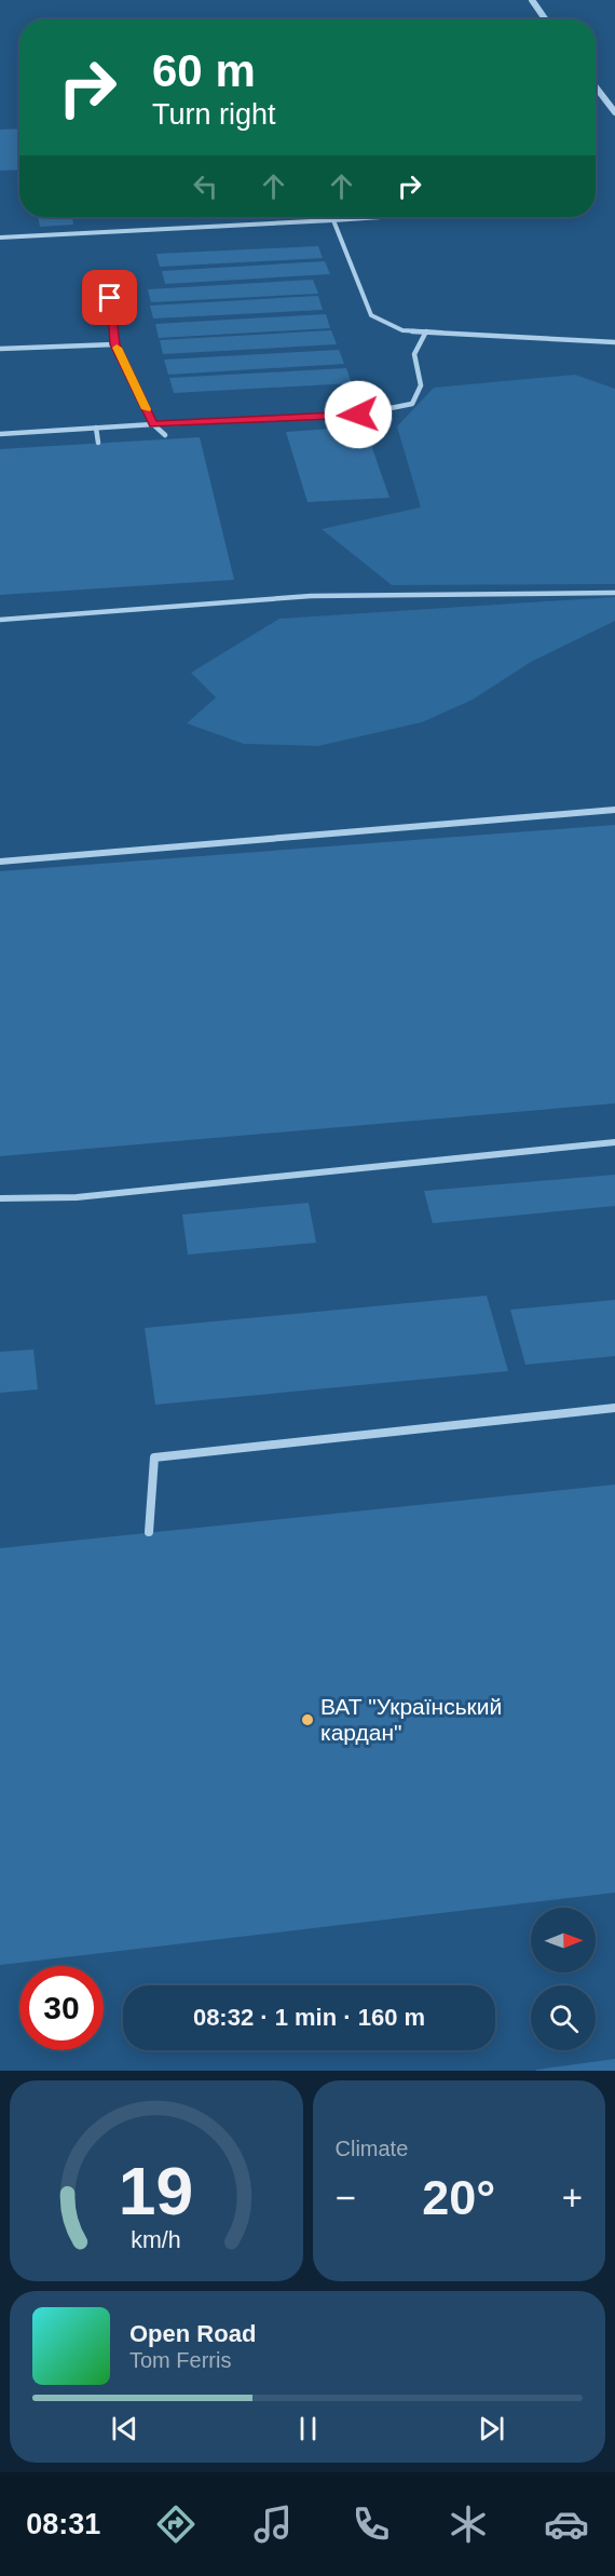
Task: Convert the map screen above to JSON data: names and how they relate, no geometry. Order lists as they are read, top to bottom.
{
  "places": ["ВАТ \"Український кардан\""],
  "north": "right",
  "page": {
    "turn": ["60 m", "Turn right"],
    "limit": "30",
    "trip": "08:32 · 1 min · 160 m",
    "tile": "Climate",
    "heat": ["−", "20°", "+"],
    "song": ["Open Road", "Tom Ferris"],
    "tabs": "08:31",
    "gauge": ["19", "km/h"]
  }
}
